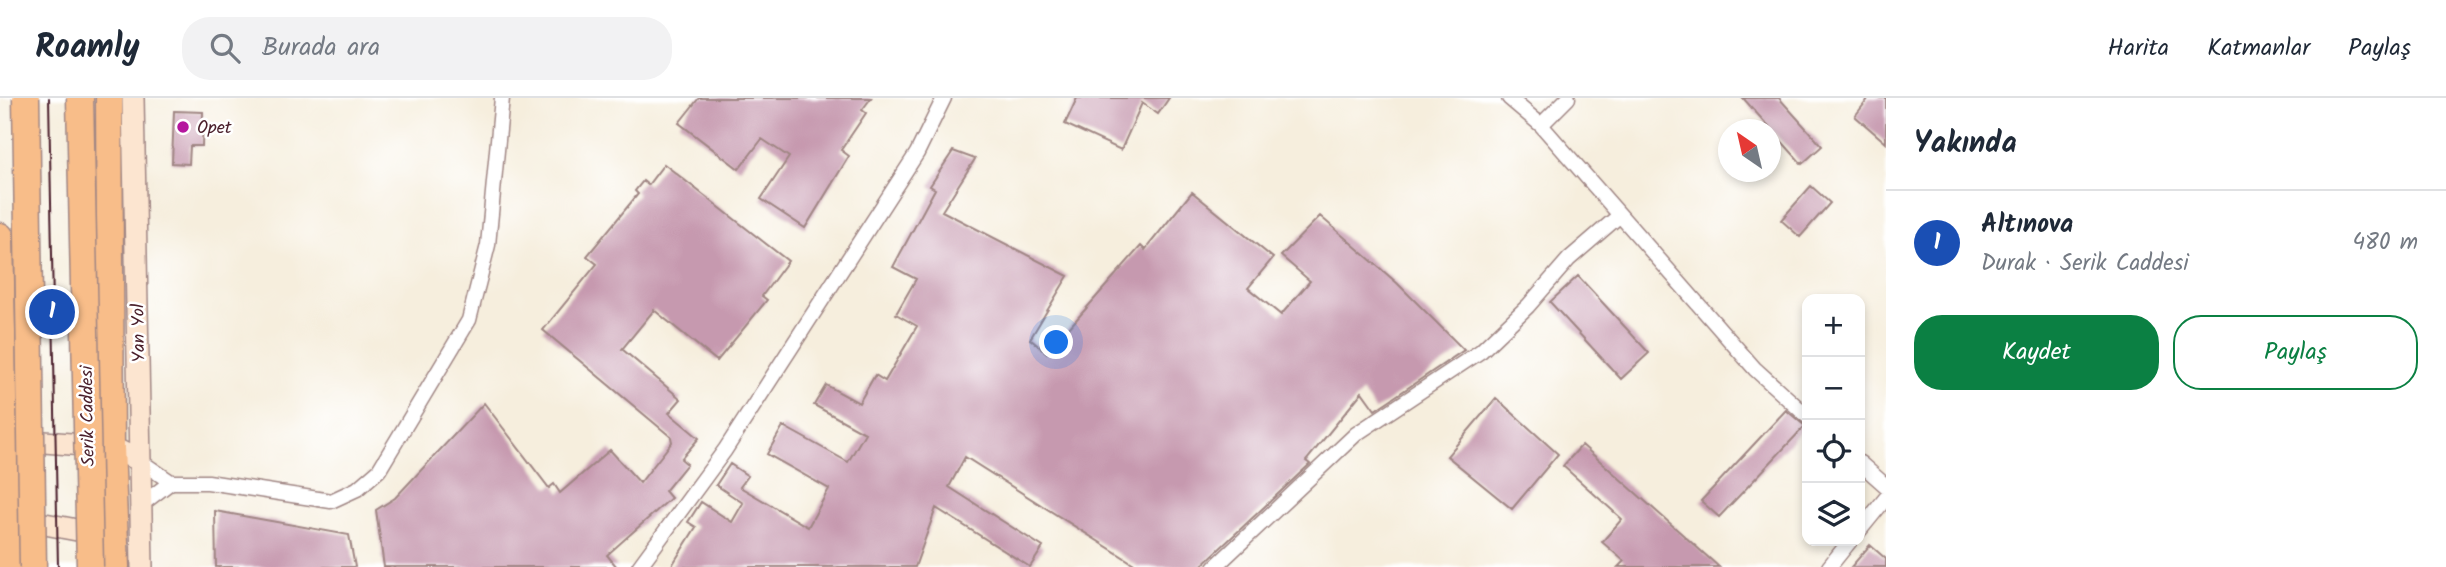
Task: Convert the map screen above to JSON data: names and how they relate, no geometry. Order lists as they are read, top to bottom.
{
  "streets": {
    "highway": ["Serik Caddesi"],
    "street": ["Yan Yol"]
  },
  "places": ["Opet"],
  "north": "top left",
  "page": {
    "header": "Roamly",
    "search": "Burada ara",
    "nav": ["Harita", "Katmanlar", "Paylaş"],
    "heading": "Yakında",
    "list": [
      {
        "mark": "1",
        "name": "Altınova",
        "note": "Durak · Serik Caddesi",
        "value": "480 m"
      }
    ],
    "pins": "1",
    "map_buttons": ["+", "−"],
    "buttons": ["Kaydet", "Paylaş"]
  }
}
